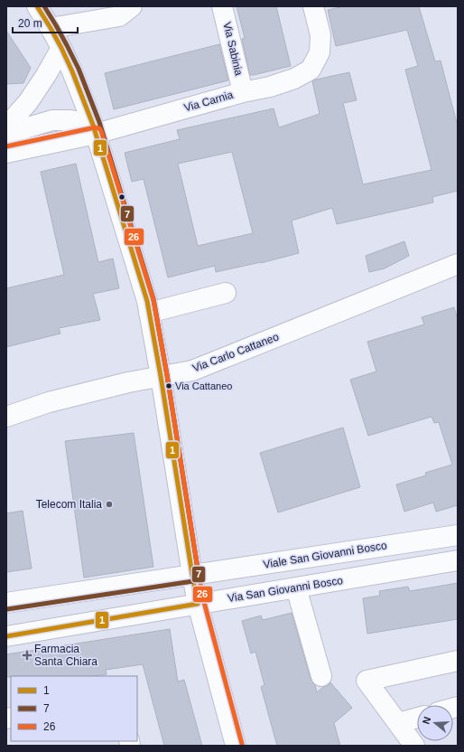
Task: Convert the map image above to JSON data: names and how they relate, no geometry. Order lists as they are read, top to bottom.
{
  "streets": {
    "street": [
      "Via Sabinia",
      "Via Carnia",
      "Via Carlo Cattaneo",
      "Viale San Giovanni Bosco",
      "Via San Giovanni Bosco"
    ]
  },
  "crossings": [
    ["Via Sabinia", "Via Carnia"]
  ],
  "places": {
    "other": ["Via Cattaneo", "Telecom Italia"],
    "health": ["Farmacia Santa Chiara"]
  },
  "lines": ["transit line 1", "transit line 7", "transit line 26"],
  "legend": ["1", "7", "26"],
  "scale_bar": "20 m",
  "north": "left"
}
